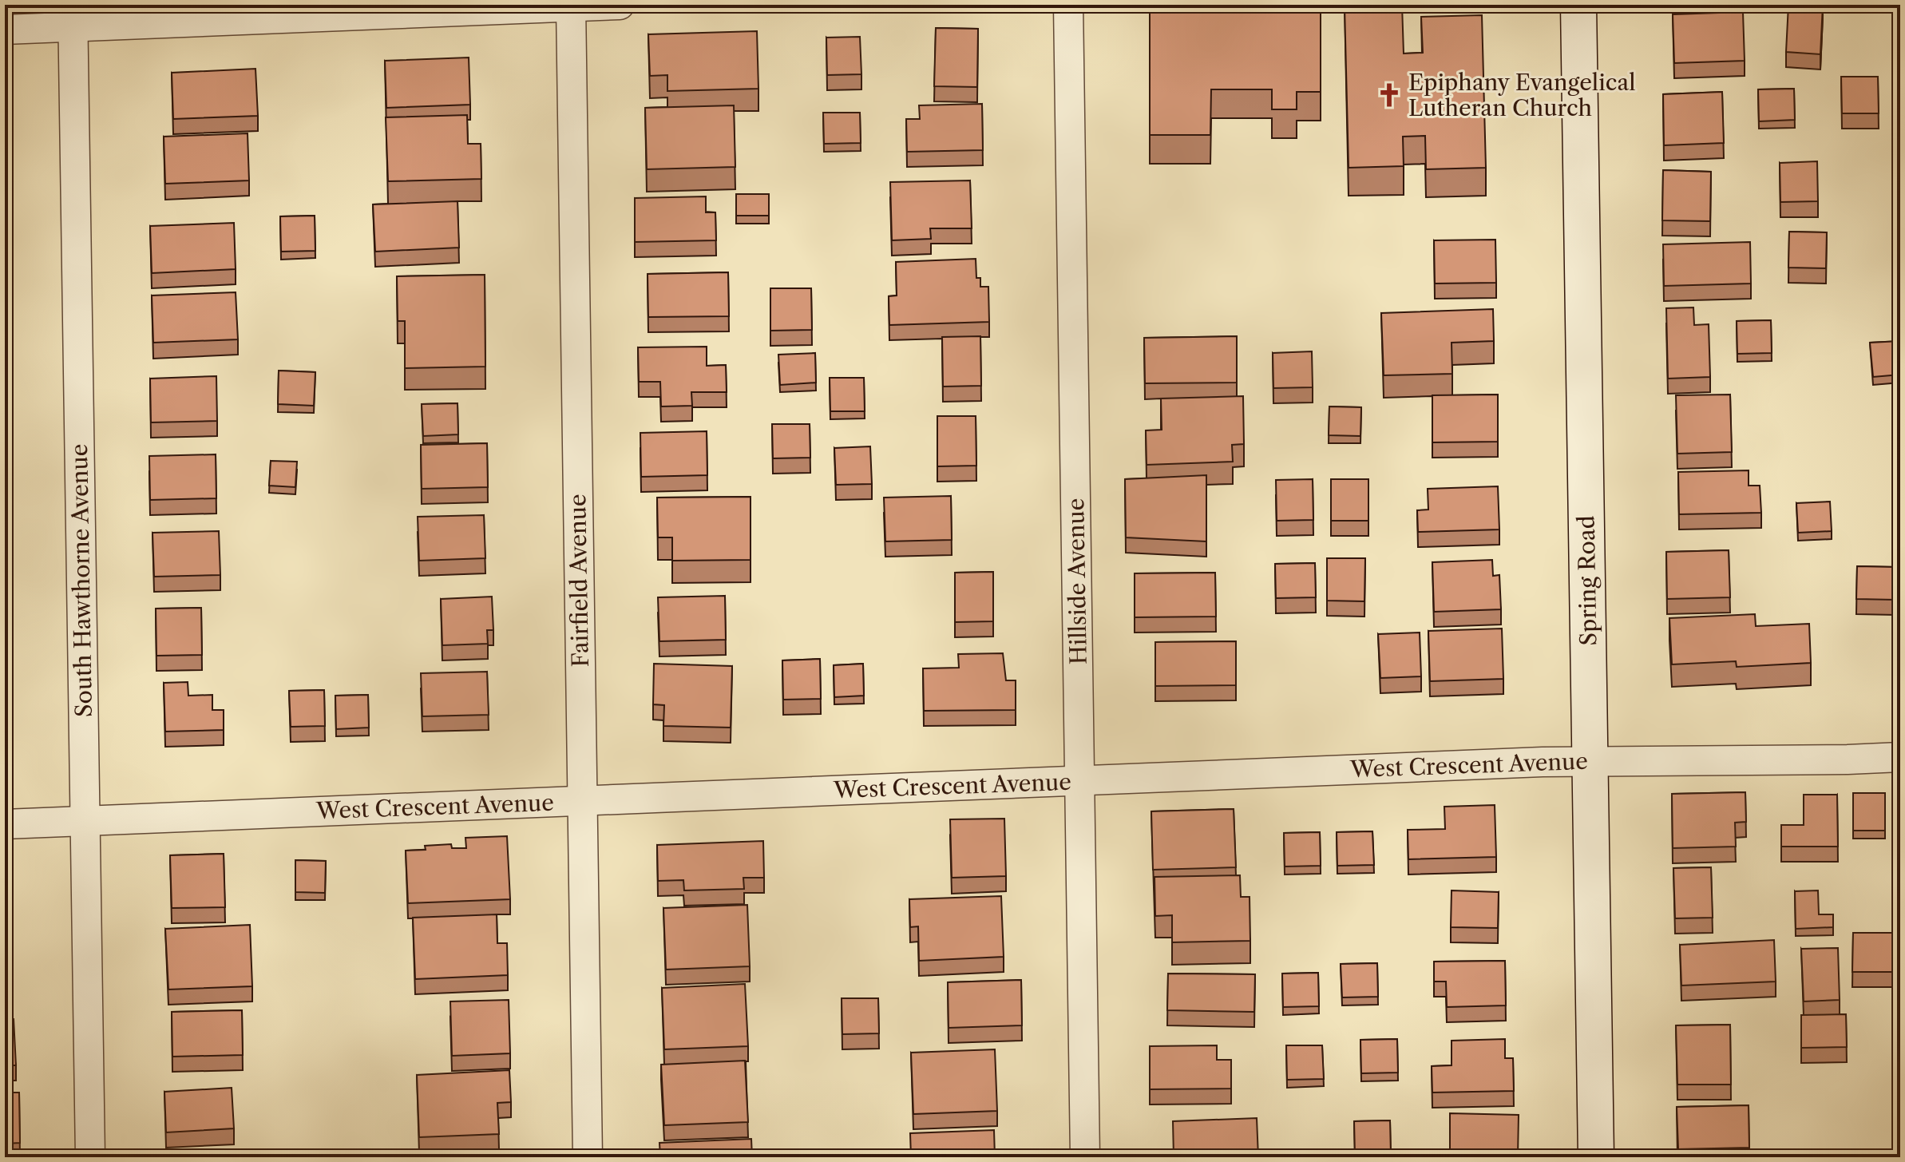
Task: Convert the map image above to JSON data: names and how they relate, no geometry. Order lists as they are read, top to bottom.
{
  "streets": {
    "street": [
      "South Hawthorne Avenue",
      "Fairfield Avenue",
      "Spring Road",
      "Hillside Avenue",
      "West Crescent Avenue"
    ]
  },
  "crossings": [
    ["South Hawthorne Avenue", "West Crescent Avenue"],
    ["Fairfield Avenue", "West Crescent Avenue"],
    ["Spring Road", "West Crescent Avenue"],
    ["Hillside Avenue", "West Crescent Avenue"]
  ],
  "places": {
    "church": ["Epiphany Evangelical Lutheran Church"]
  }
}
